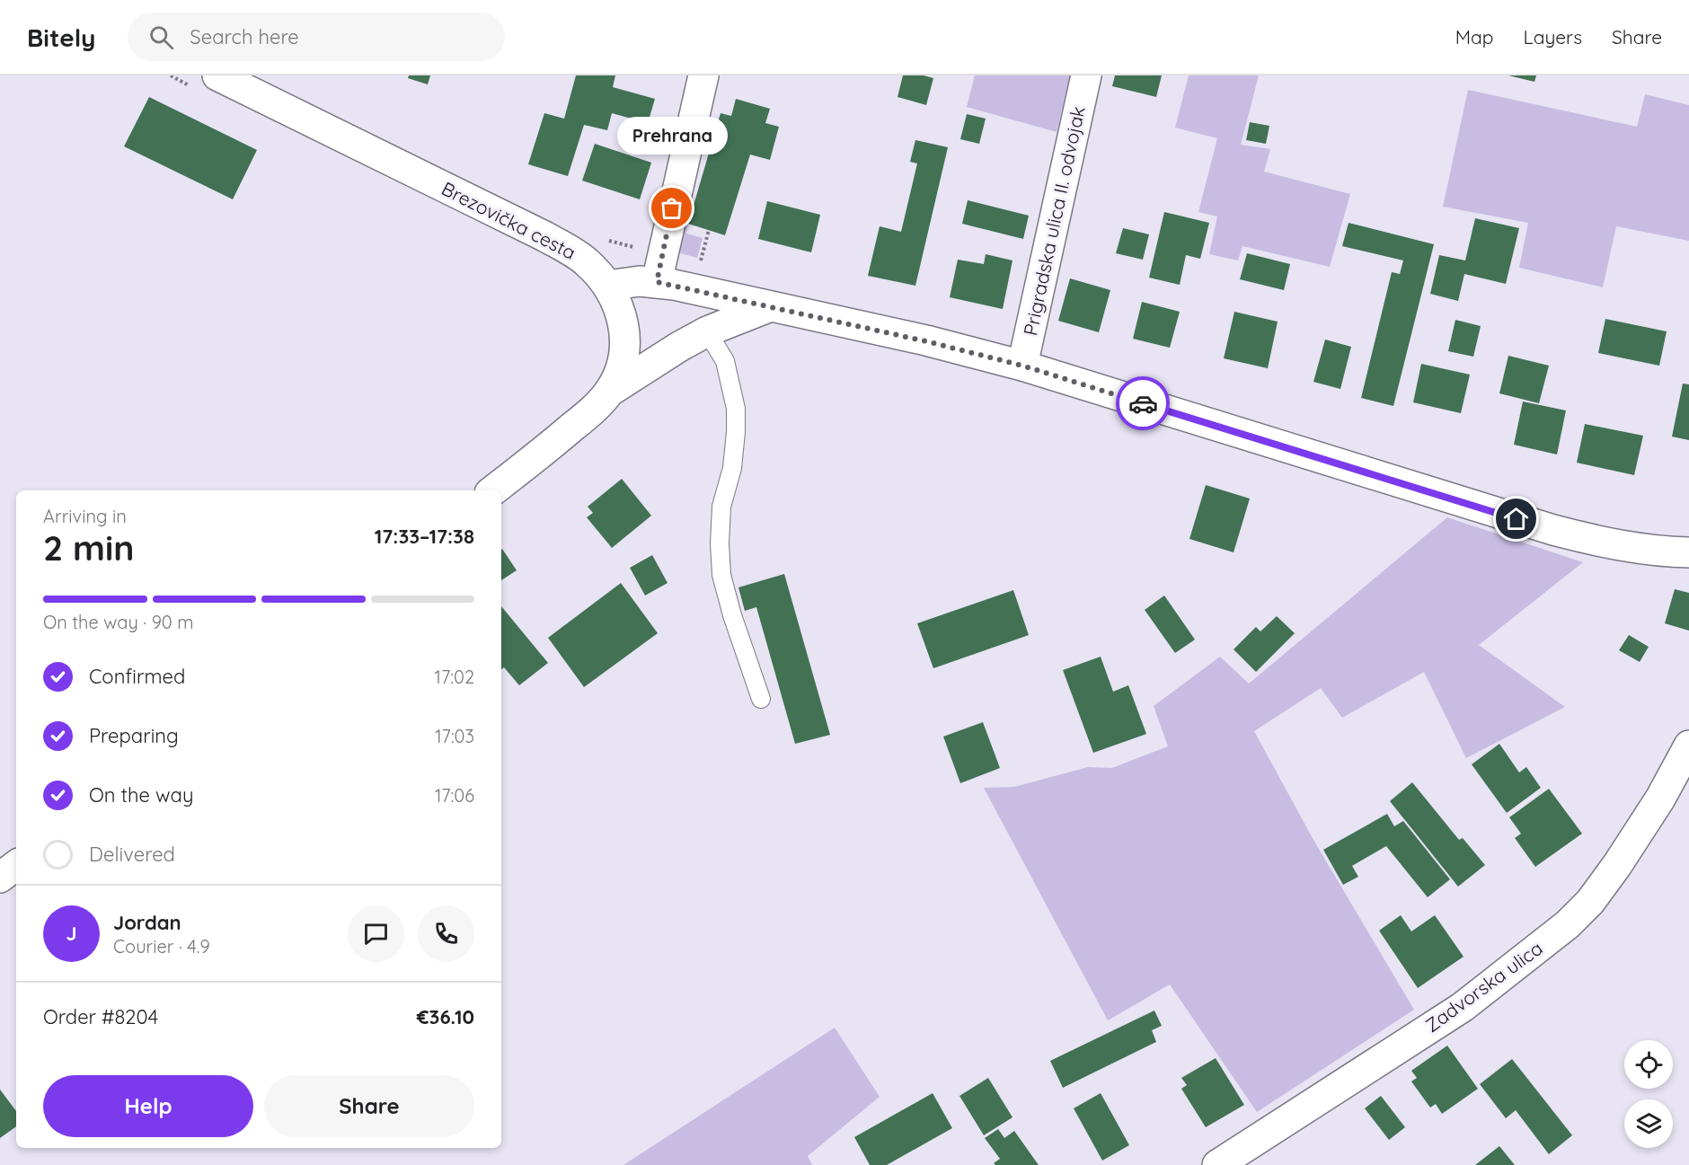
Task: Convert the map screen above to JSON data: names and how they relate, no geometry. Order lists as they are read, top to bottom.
{
  "streets": {
    "main road": ["Brezovička cesta", "Prigradska ulica II. odvojak", "Zadvorska ulica"]
  },
  "places": ["Prehrana"],
  "page": {
    "header": "Bitely",
    "search": "Search here",
    "nav": ["Map", "Layers", "Share"],
    "bubble": "Prehrana",
    "heading": ["2 min", "Arriving in", "17:33–17:38"],
    "panel": [
      "Jordan",
      "Courier · 4.9",
      "Order #8204",
      "€36.10"
    ],
    "bar": "On the way · 90 m",
    "list": [
      ["Confirmed", "17:02"],
      ["Preparing", "17:03"],
      ["On the way", "17:06"],
      "Delivered"
    ],
    "round": "J",
    "buttons": ["Help", "Share"]
  }
}
